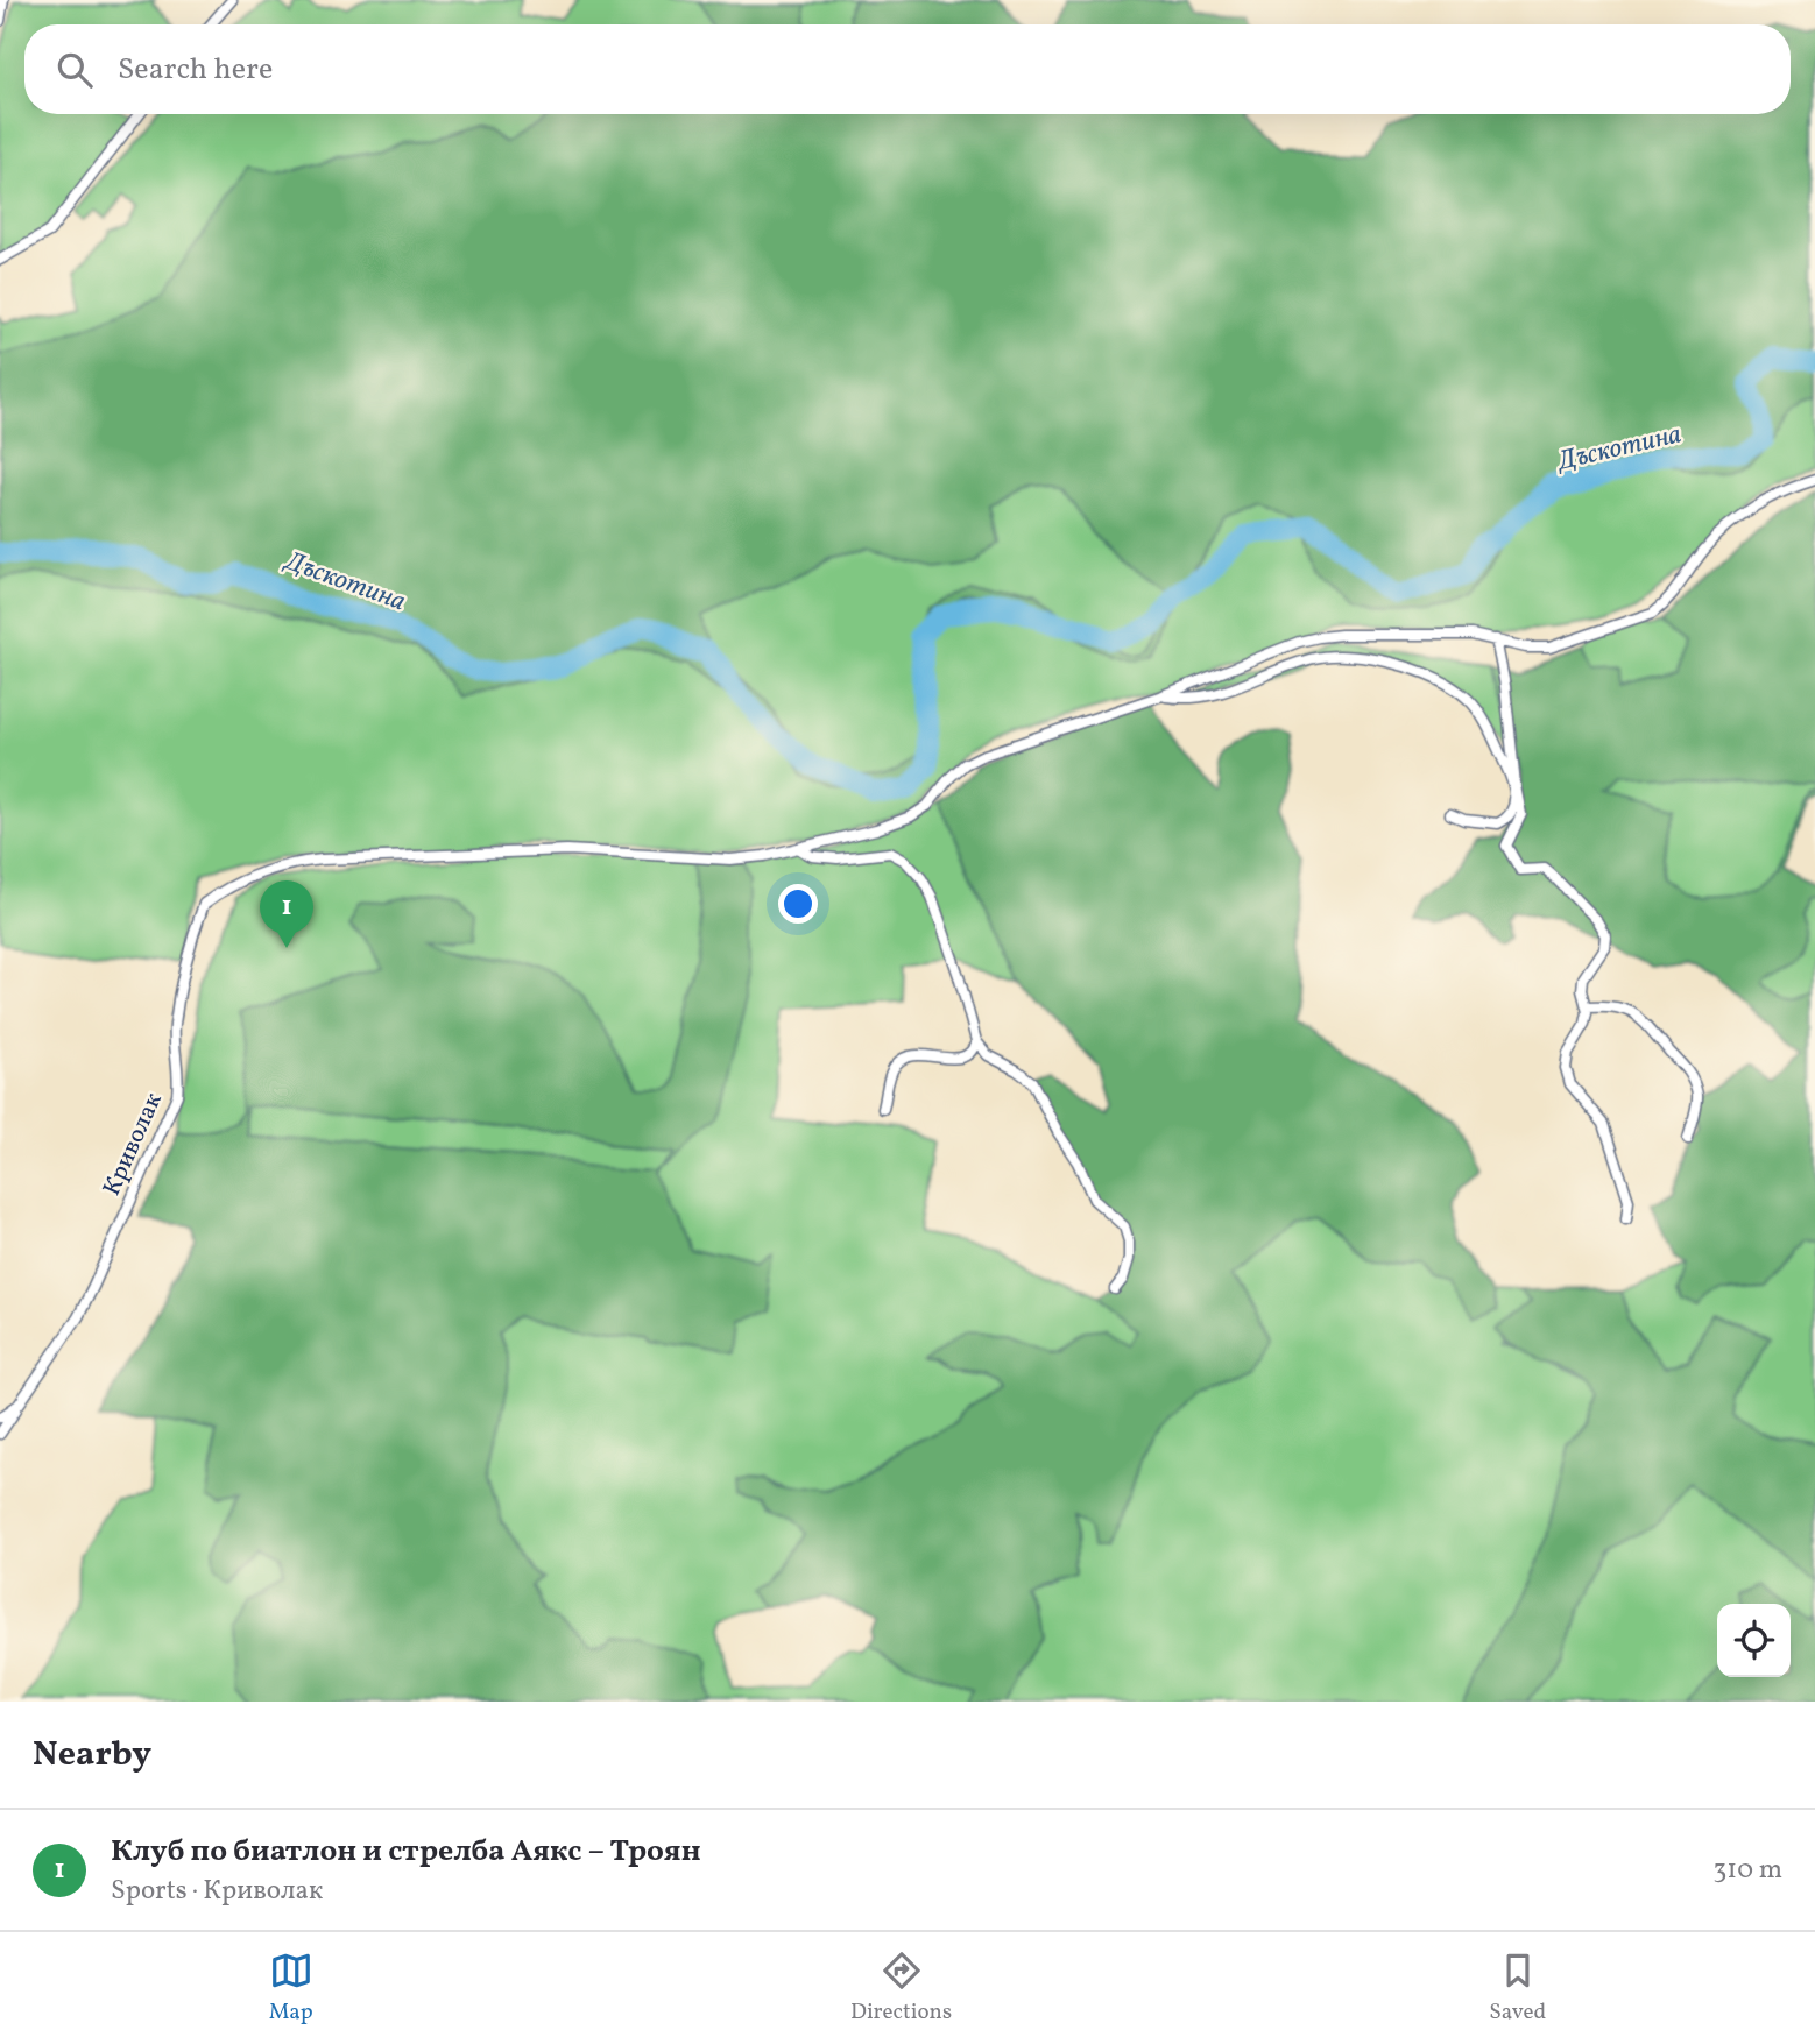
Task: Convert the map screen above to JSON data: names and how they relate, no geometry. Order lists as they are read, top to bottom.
{
  "streets": {
    "street": ["Криволак"]
  },
  "water": ["Дъскотина"],
  "page": {
    "search": "Search here",
    "pins": "1",
    "heading": "Nearby",
    "list": [
      {
        "mark": "1",
        "name": "Клуб по биатлон и стрелба Аякс – Троян",
        "note": "Sports · Криволак",
        "value": "310 m"
      }
    ],
    "nav": ["Map", "Directions", "Saved"]
  }
}
